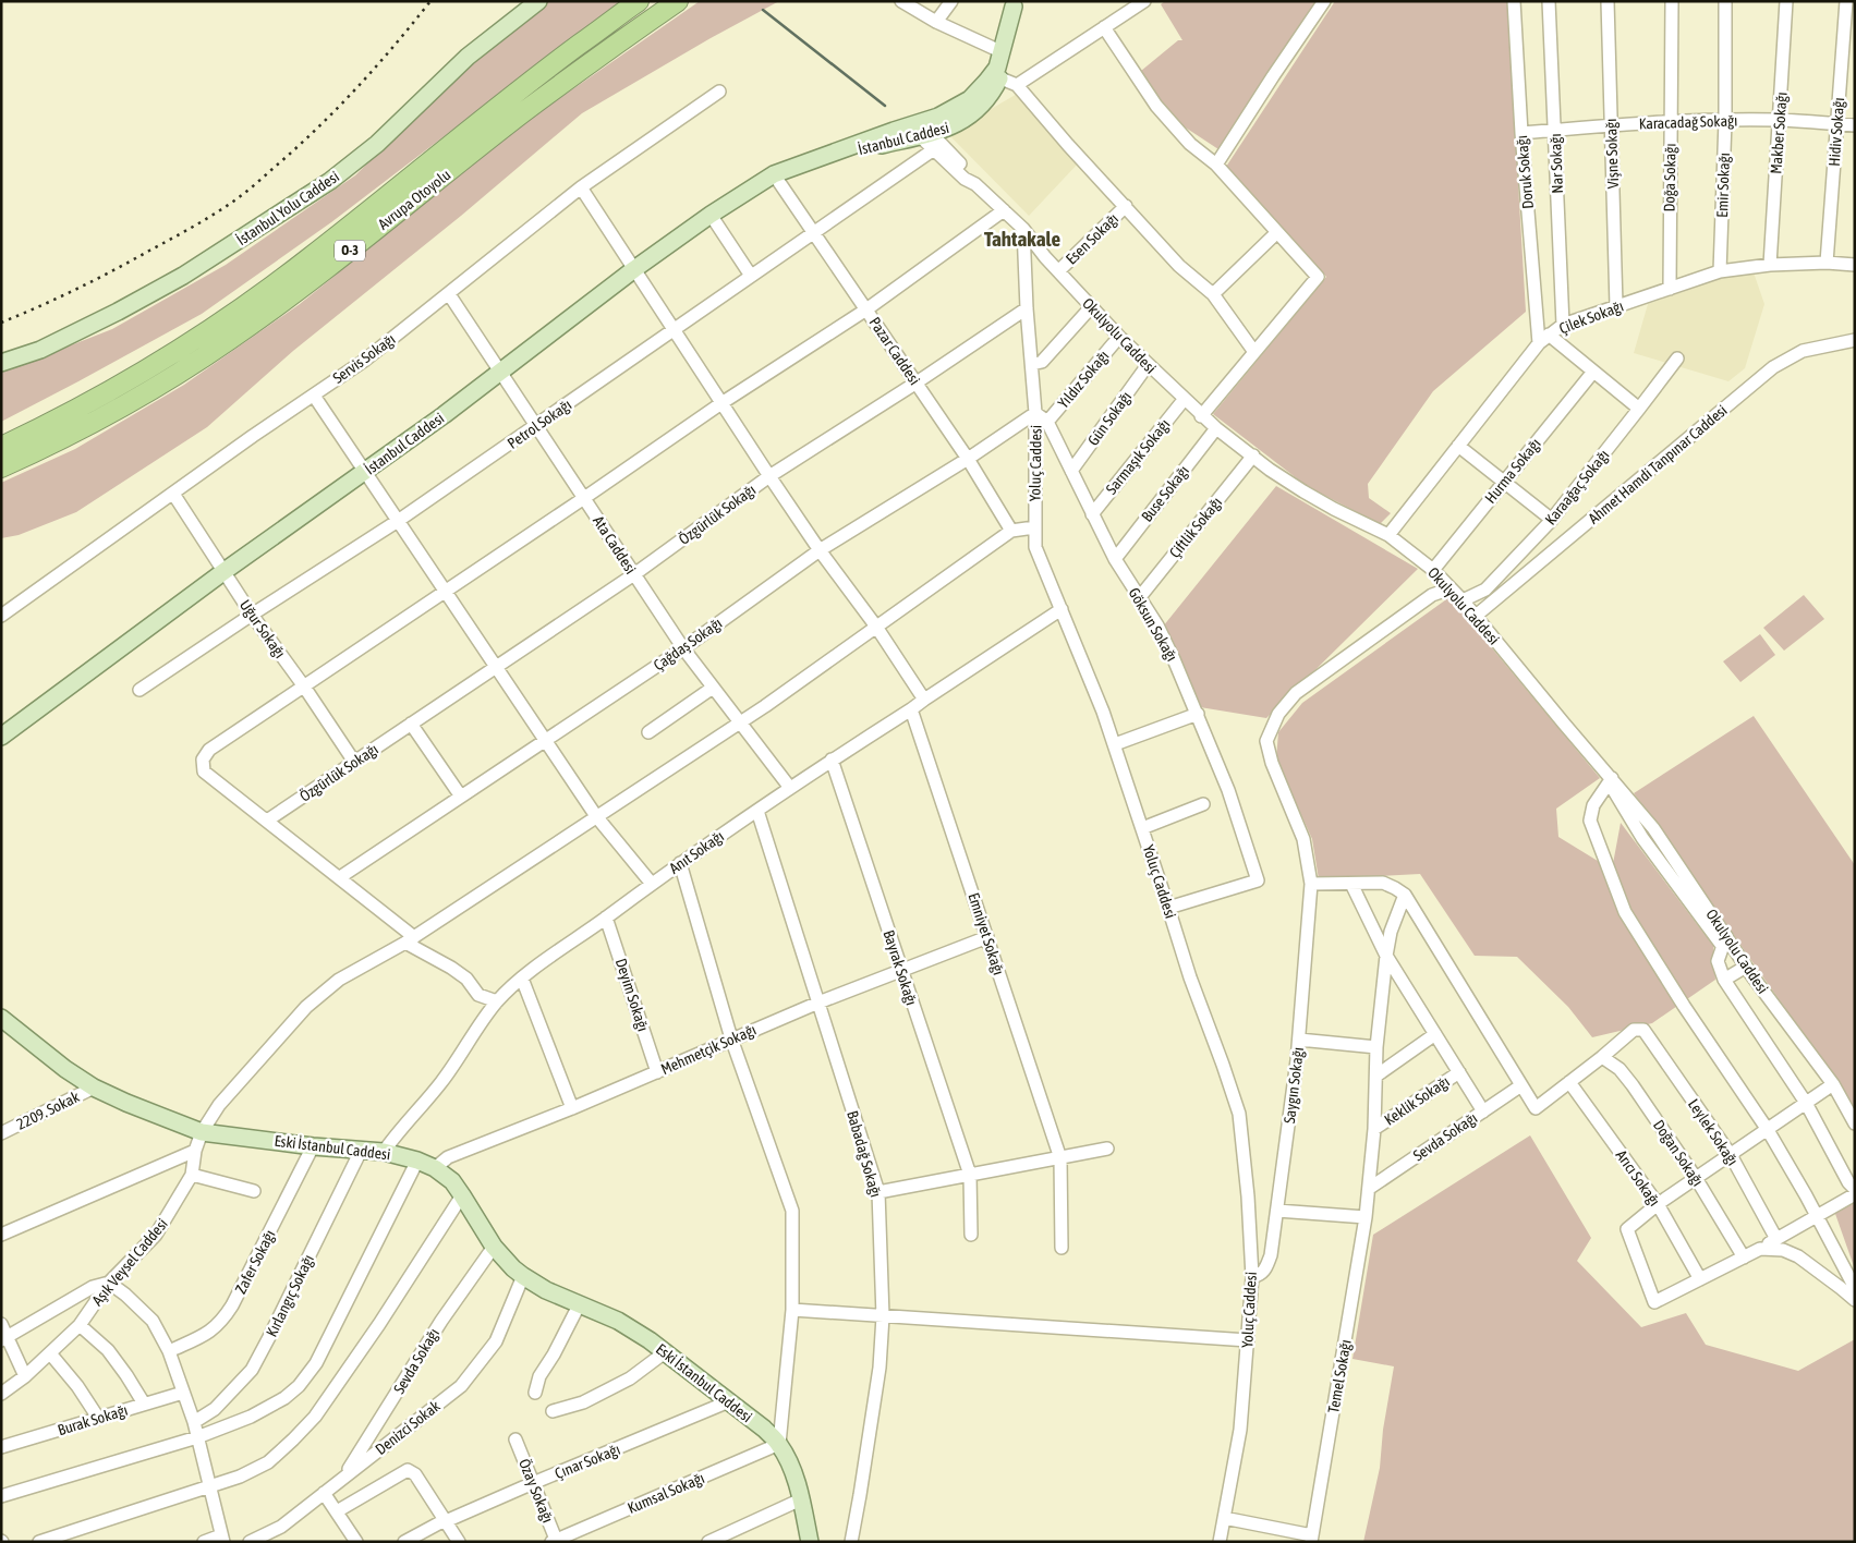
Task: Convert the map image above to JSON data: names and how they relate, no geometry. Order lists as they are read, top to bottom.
{
  "streets": {
    "highway": ["Avrupa Otoyolu", "O-3"],
    "main road": ["İstanbul Caddesi", "İstanbul Yolu Caddesi", "Eski İstanbul Caddesi"],
    "street": [
      "Karacadağ Sokağı",
      "Hidiv Sokağı",
      "Makber Sokağı",
      "Vişne Sokağı",
      "Nar Sokağı",
      "Doruk Sokağı",
      "Doğa Sokağı",
      "Emir Sokağı",
      "Esen Sokağı",
      "Çilek Sokağı",
      "Okulyolu Caddesi",
      "Pazar Caddesi",
      "Servis Sokağı",
      "Yıldız Sokağı",
      "Gün Sokağı",
      "Petrol Sokağı",
      "Sarmaşık Sokağı",
      "Yoluç Caddesi",
      "Ahmet Hamdi Tanpınar Caddesi",
      "Hurma Sokağı",
      "Karaağaç Sokağı",
      "Buse Sokağı",
      "Özgürlük Sokağı",
      "Çiftlik Sokağı",
      "Ata Caddesi",
      "Göksun Sokağı",
      "Uğur Sokağı",
      "Çağdaş Sokağı",
      "Anıt Sokağı",
      "Emniyet Sokağı",
      "Bayrak Sokağı",
      "Deyim Sokağı",
      "Mehmetçik Sokağı",
      "Saygın Sokağı",
      "Keklik Sokağı",
      "2209. Sokak",
      "Leylek Sokağı",
      "Sevda Sokağı",
      "Doğan Sokağı",
      "Babadağ Sokağı",
      "Arıcı Sokağı",
      "Aşık Veysel Caddesi",
      "Zafer Sokağı",
      "Kırlangıç Sokağı",
      "Temel Sokağı",
      "Burak Sokağı",
      "Denizci Sokak",
      "Çınar Sokağı",
      "Özay Sokağı",
      "Kumsal Sokağı"
    ]
  },
  "crossings": [
    ["Karacadağ Sokağı", "Hidiv Sokağı"],
    ["Karacadağ Sokağı", "Makber Sokağı"],
    ["Karacadağ Sokağı", "Vişne Sokağı"],
    ["Karacadağ Sokağı", "Nar Sokağı"],
    ["Karacadağ Sokağı", "Doruk Sokağı"],
    ["Karacadağ Sokağı", "Doğa Sokağı"],
    ["Karacadağ Sokağı", "Emir Sokağı"],
    ["Hidiv Sokağı", "Çilek Sokağı"],
    ["Makber Sokağı", "Çilek Sokağı"],
    ["İstanbul Caddesi", "Okulyolu Caddesi"],
    ["İstanbul Caddesi", "Pazar Caddesi"],
    ["İstanbul Caddesi", "Petrol Sokağı"],
    ["İstanbul Caddesi", "Ata Caddesi"],
    ["İstanbul Caddesi", "Uğur Sokağı"],
    ["Vişne Sokağı", "Çilek Sokağı"],
    ["Nar Sokağı", "Çilek Sokağı"],
    ["Doruk Sokağı", "Çilek Sokağı"],
    ["Doğa Sokağı", "Çilek Sokağı"],
    ["Emir Sokağı", "Çilek Sokağı"],
    ["Esen Sokağı", "Okulyolu Caddesi"],
    ["Çilek Sokağı", "Okulyolu Caddesi"],
    ["Okulyolu Caddesi", "Yıldız Sokağı"],
    ["Okulyolu Caddesi", "Gün Sokağı"],
    ["Okulyolu Caddesi", "Petrol Sokağı"],
    ["Okulyolu Caddesi", "Sarmaşık Sokağı"],
    ["Okulyolu Caddesi", "Yoluç Caddesi"],
    ["Okulyolu Caddesi", "Ahmet Hamdi Tanpınar Caddesi"],
    ["Okulyolu Caddesi", "Hurma Sokağı"],
    ["Okulyolu Caddesi", "Karaağaç Sokağı"],
    ["Okulyolu Caddesi", "Buse Sokağı"],
    ["Okulyolu Caddesi", "Çiftlik Sokağı"],
    ["Okulyolu Caddesi", "Saygın Sokağı"],
    ["Pazar Caddesi", "Petrol Sokağı"],
    ["Pazar Caddesi", "Özgürlük Sokağı"],
    ["Pazar Caddesi", "Çağdaş Sokağı"],
    ["Pazar Caddesi", "Aşık Veysel Caddesi"],
    ["Servis Sokağı", "Ata Caddesi"],
    ["Servis Sokağı", "Uğur Sokağı"],
    ["Yıldız Sokağı", "Göksun Sokağı"],
    ["Gün Sokağı", "Göksun Sokağı"],
    ["Petrol Sokağı", "Ata Caddesi"],
    ["Petrol Sokağı", "Uğur Sokağı"],
    ["Sarmaşık Sokağı", "Göksun Sokağı"],
    ["Yoluç Caddesi", "Özgürlük Sokağı"],
    ["Yoluç Caddesi", "Göksun Sokağı"],
    ["Yoluç Caddesi", "Çağdaş Sokağı"],
    ["Yoluç Caddesi", "Anıt Sokağı"],
    ["Yoluç Caddesi", "Saygın Sokağı"],
    ["Buse Sokağı", "Göksun Sokağı"],
    ["Özgürlük Sokağı", "Ata Caddesi"],
    ["Özgürlük Sokağı", "Uğur Sokağı"],
    ["Çiftlik Sokağı", "Göksun Sokağı"],
    ["Ata Caddesi", "Çağdaş Sokağı"],
    ["Ata Caddesi", "Anıt Sokağı"],
    ["Ata Caddesi", "Aşık Veysel Caddesi"],
    ["Göksun Sokağı", "Çağdaş Sokağı"],
    ["Anıt Sokağı", "Emniyet Sokağı"],
    ["Anıt Sokağı", "Bayrak Sokağı"],
    ["Anıt Sokağı", "Deyim Sokağı"],
    ["Anıt Sokağı", "Eski İstanbul Caddesi"],
    ["Anıt Sokağı", "Babadağ Sokağı"],
    ["Emniyet Sokağı", "Mehmetçik Sokağı"],
    ["Bayrak Sokağı", "Mehmetçik Sokağı"],
    ["Deyim Sokağı", "Mehmetçik Sokağı"],
    ["Mehmetçik Sokağı", "Eski İstanbul Caddesi"],
    ["Mehmetçik Sokağı", "Babadağ Sokağı"],
    ["Keklik Sokağı", "Temel Sokağı"],
    ["2209. Sokak", "Eski İstanbul Caddesi"],
    ["Leylek Sokağı", "Doğan Sokağı"],
    ["Sevda Sokağı", "Eski İstanbul Caddesi"],
    ["Sevda Sokağı", "Temel Sokağı"],
    ["Sevda Sokağı", "Denizci Sokak"],
    ["Eski İstanbul Caddesi", "Aşık Veysel Caddesi"],
    ["Eski İstanbul Caddesi", "Zafer Sokağı"],
    ["Eski İstanbul Caddesi", "Kırlangıç Sokağı"],
    ["Eski İstanbul Caddesi", "Denizci Sokak"],
    ["Eski İstanbul Caddesi", "Çınar Sokağı"],
    ["Eski İstanbul Caddesi", "Kumsal Sokağı"],
    ["Çınar Sokağı", "Özay Sokağı"],
    ["Özay Sokağı", "Kumsal Sokağı"]
  ],
  "districts": ["Tahtakale"]
}
